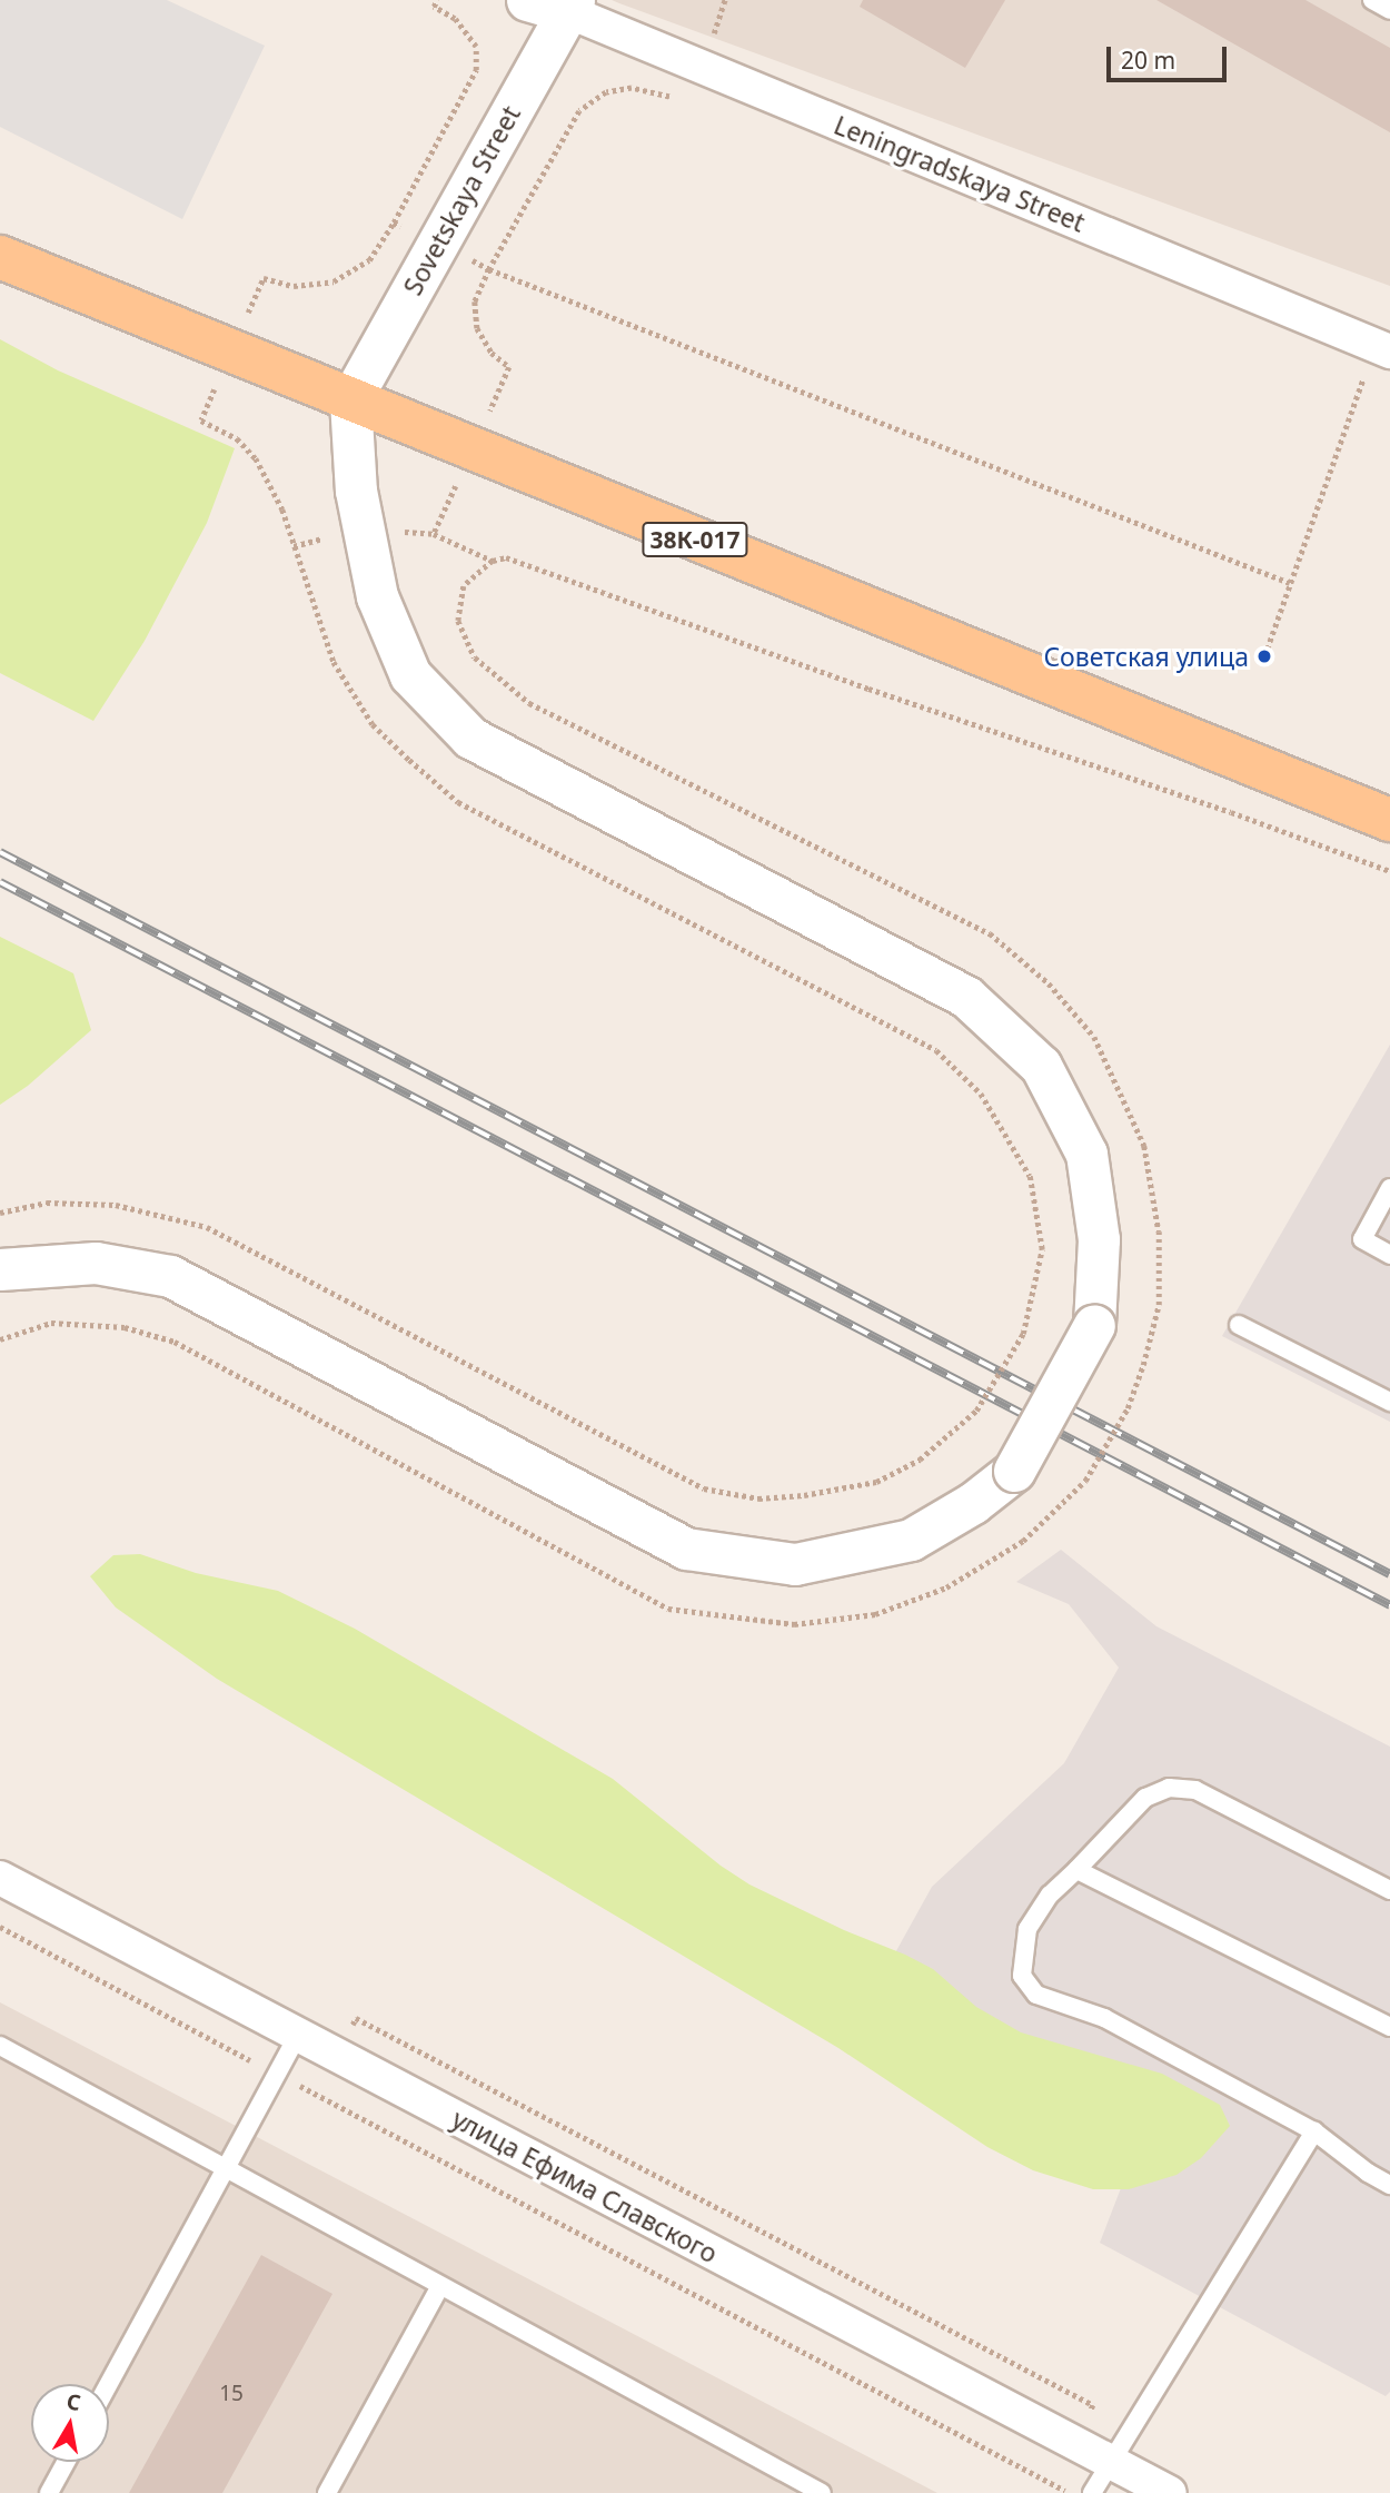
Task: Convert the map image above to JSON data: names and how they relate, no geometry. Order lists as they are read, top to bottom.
{
  "streets": {
    "main road": ["38К-017"],
    "street": ["Leningradskaya Street", "Sovetskaya Street", "улица Ефима Славского"]
  },
  "crossings": [
    ["Leningradskaya Street", "Sovetskaya Street"],
    ["Sovetskaya Street", "38К-017"]
  ],
  "places": ["Советская улица"],
  "house_numbers": ["15"],
  "scale_bar": "20 m",
  "north": "top"
}
